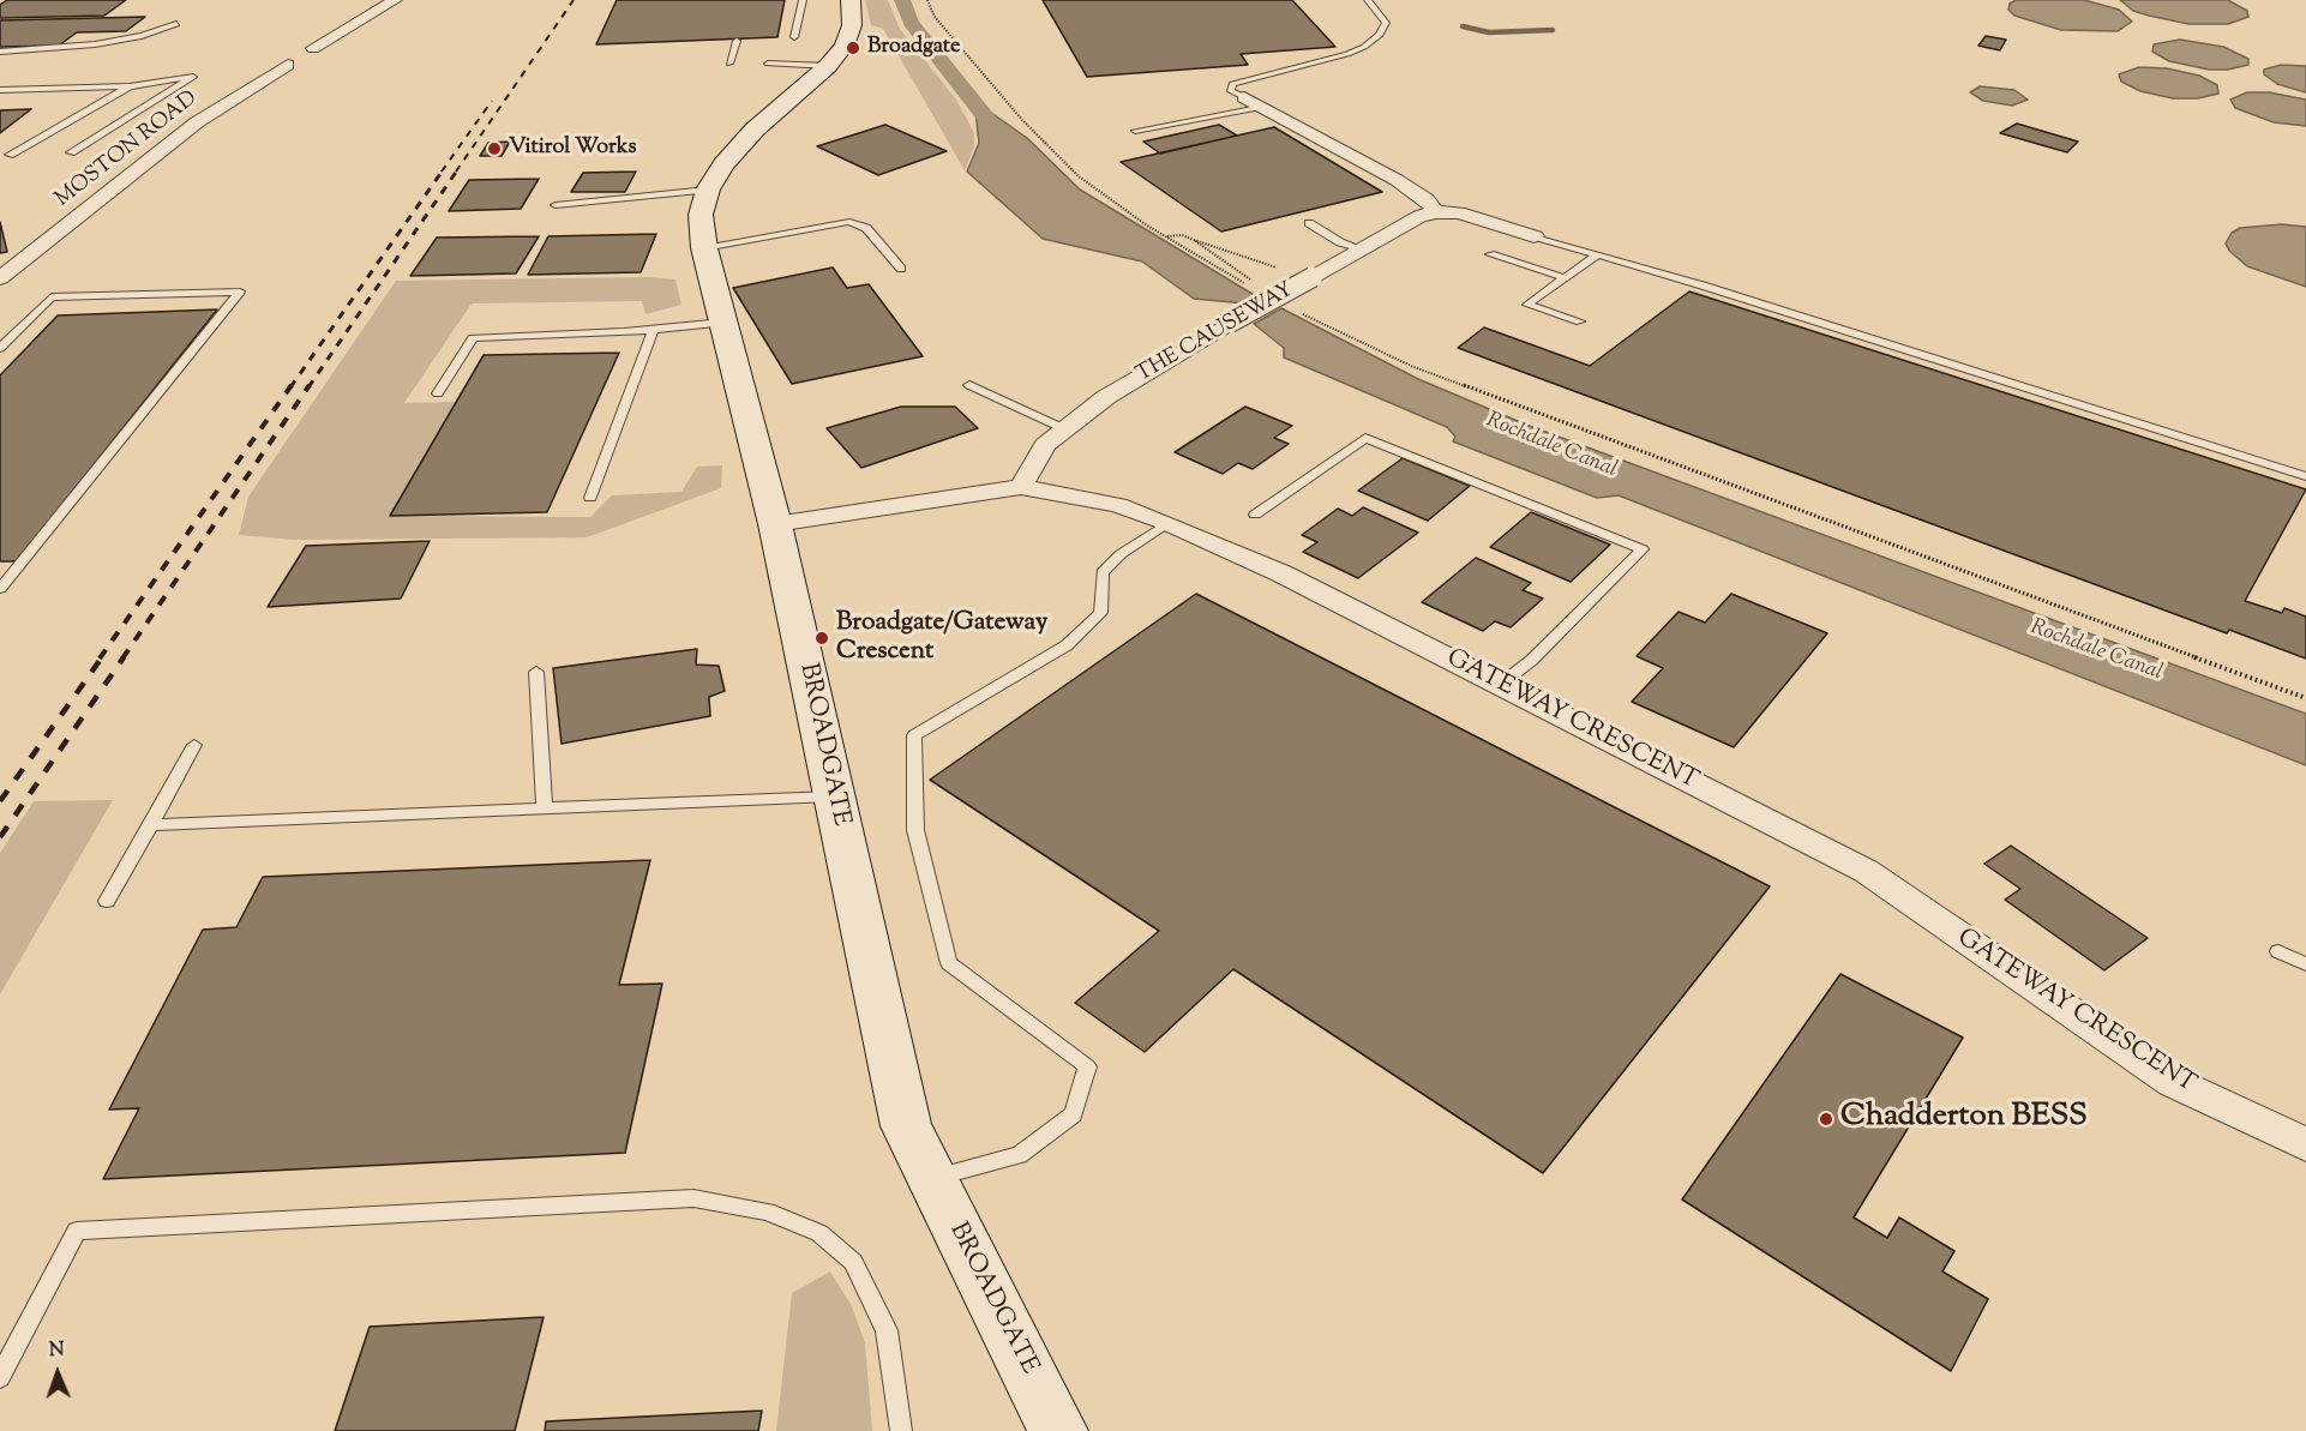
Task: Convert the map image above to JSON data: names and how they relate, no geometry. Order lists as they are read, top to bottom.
{
  "streets": {
    "street": [
      "MOSTON ROAD",
      "THE CAUSEWAY",
      "GATEWAY CRESCENT",
      "BROADGATE"
    ]
  },
  "crossings": [
    ["THE CAUSEWAY", "GATEWAY CRESCENT"],
    ["GATEWAY CRESCENT", "BROADGATE"]
  ],
  "water": ["Rochdale Canal"],
  "places": [
    "Broadgate",
    "Vitirol Works",
    "Broadgate/Gateway Crescent",
    "Chadderton BESS"
  ],
  "north": "top"
}
